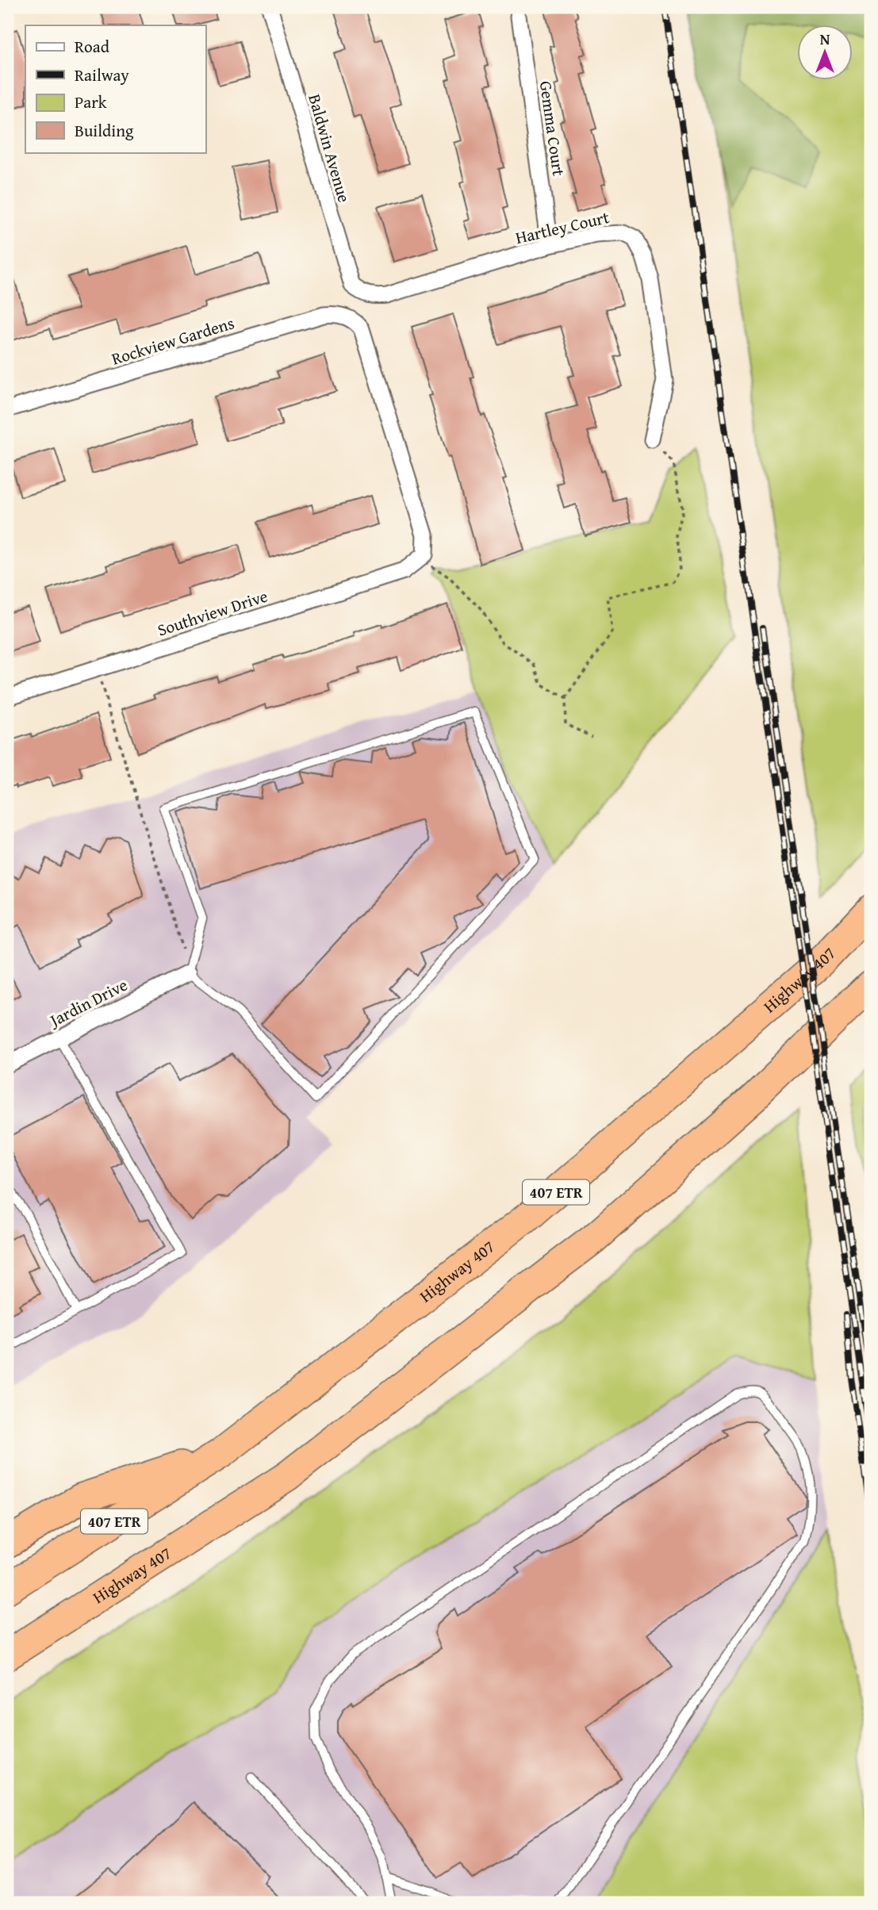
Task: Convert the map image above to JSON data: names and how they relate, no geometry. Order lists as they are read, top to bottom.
{
  "streets": {
    "highway": ["Highway 407", "407 ETR"],
    "street": [
      "Gemma Court",
      "Baldwin Avenue",
      "Hartley Court",
      "Rockview Gardens",
      "Southview Drive",
      "Jardin Drive"
    ]
  },
  "crossings": [
    ["Gemma Court", "Hartley Court"],
    ["Baldwin Avenue", "Hartley Court"],
    ["Rockview Gardens", "Southview Drive"]
  ],
  "legend": [
    "Road",
    "Railway",
    "Park",
    "Building"
  ],
  "north": "top"
}
